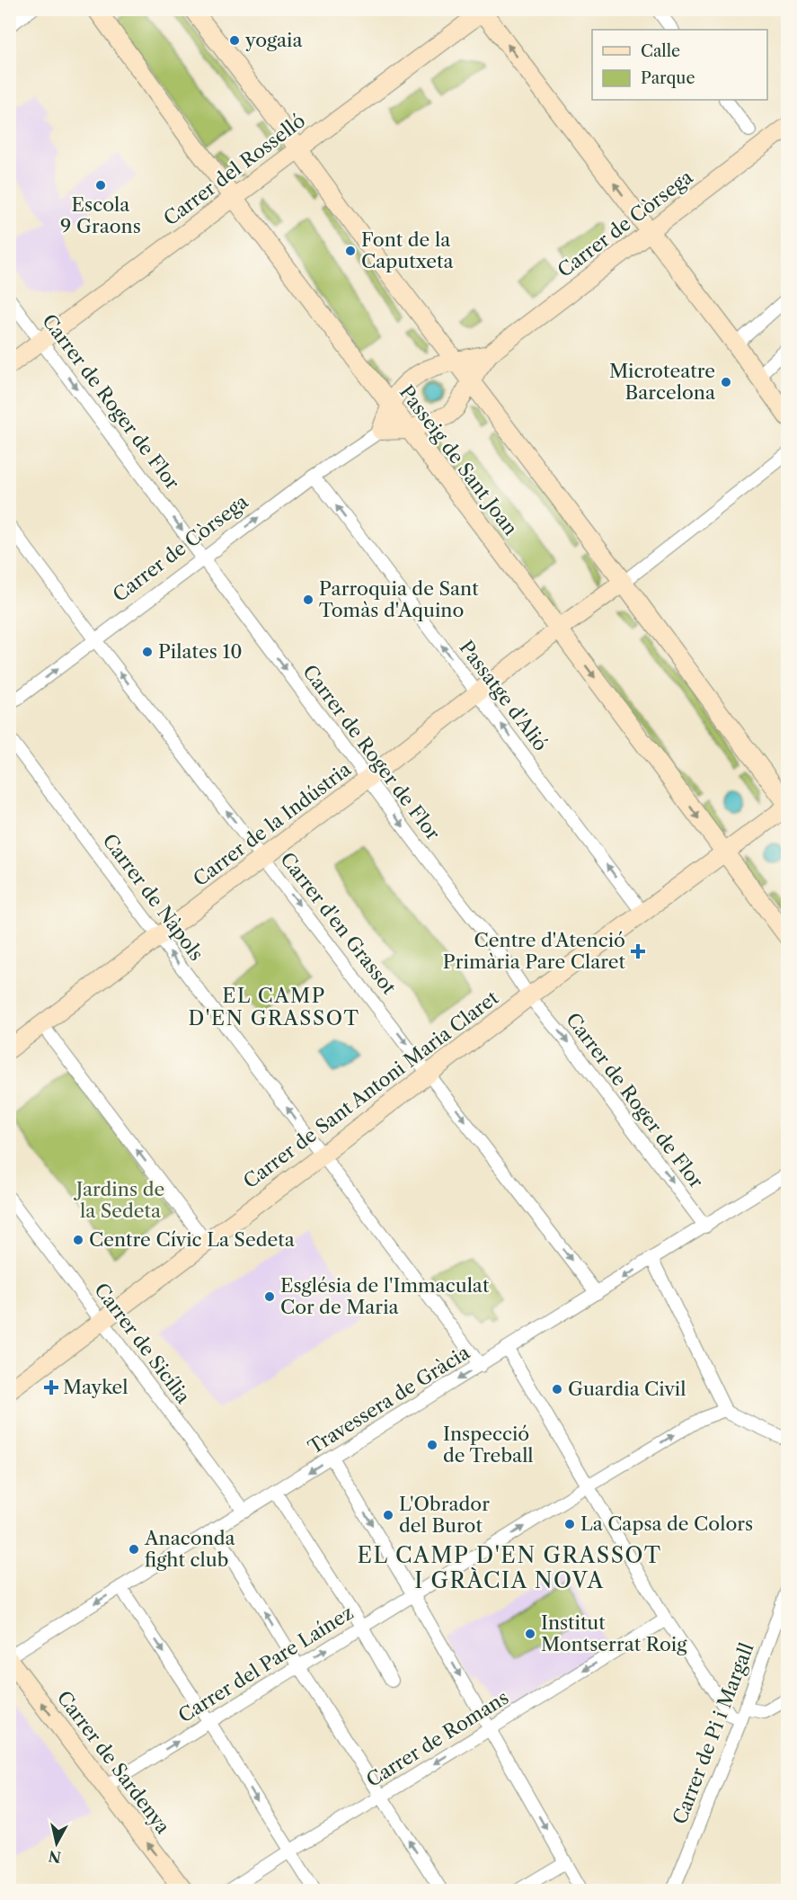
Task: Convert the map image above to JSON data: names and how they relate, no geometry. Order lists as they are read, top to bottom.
{
  "streets": {
    "main road": [
      "Carrer del Rosselló",
      "Carrer de Còrsega",
      "Passeig de Sant Joan",
      "Carrer de la Indústria",
      "Carrer de Sant Antoni Maria Claret",
      "Carrer de Sardenya"
    ],
    "street": [
      "Carrer de Roger de Flor",
      "Passatge d'Alió",
      "Carrer de Nàpols",
      "Carrer d'en Grassot",
      "Carrer de Sicília",
      "Travessera de Gràcia",
      "Carrer del Pare Laínez",
      "Carrer de Pi i Margall",
      "Carrer de Romans"
    ]
  },
  "crossings": [
    ["Carrer del Rosselló", "Carrer de Roger de Flor"],
    ["Carrer del Rosselló", "Passeig de Sant Joan"],
    ["Carrer de Còrsega", "Carrer de Roger de Flor"],
    ["Carrer de Còrsega", "Passatge d'Alió"],
    ["Carrer de Còrsega", "Carrer d'en Grassot"],
    ["Carrer de Roger de Flor", "Carrer de la Indústria"],
    ["Carrer de Roger de Flor", "Carrer de Sant Antoni Maria Claret"],
    ["Carrer de Roger de Flor", "Travessera de Gràcia"],
    ["Passeig de Sant Joan", "Carrer de la Indústria"],
    ["Passeig de Sant Joan", "Carrer de Sant Antoni Maria Claret"],
    ["Passatge d'Alió", "Carrer de la Indústria"],
    ["Passatge d'Alió", "Carrer de Sant Antoni Maria Claret"],
    ["Carrer de la Indústria", "Carrer de Nàpols"],
    ["Carrer de la Indústria", "Carrer d'en Grassot"],
    ["Carrer de Nàpols", "Carrer de Sant Antoni Maria Claret"],
    ["Carrer de Nàpols", "Travessera de Gràcia"],
    ["Carrer d'en Grassot", "Carrer de Sant Antoni Maria Claret"],
    ["Carrer d'en Grassot", "Travessera de Gràcia"],
    ["Carrer de Sant Antoni Maria Claret", "Carrer de Sicília"],
    ["Carrer de Sicília", "Travessera de Gràcia"],
    ["Travessera de Gràcia", "Carrer de Sardenya"],
    ["Carrer del Pare Laínez", "Carrer de Sardenya"]
  ],
  "one_way": [
    "Carrer de Roger de Flor",
    "Passatge d'Alió",
    "Travessera de Gràcia",
    "Carrer del Pare Laínez",
    "Carrer de Romans",
    "Carrer de Sardenya"
  ],
  "districts": ["EL CAMP D'EN GRASSOT", "EL CAMP D'EN GRASSOT I GRÀCIA NOVA"],
  "parks": ["Jardins de la Sedeta"],
  "places": {
    "other": [
      "yogaia",
      "Escola 9 Graons",
      "Font de la Caputxeta",
      "Microteatre Barcelona",
      "Parroquia de Sant Tomàs d'Aquino",
      "Pilates 10",
      "Centre Cívic La Sedeta",
      "Església de l'Immaculat Cor de Maria",
      "Guardia Civil",
      "Inspecció de Treball",
      "L'Obrador del Burot",
      "La Capsa de Colors",
      "Anaconda fight club",
      "Institut Montserrat Roig"
    ],
    "health": ["Centre d'Atenció Primària Pare Claret", "Maykel"]
  },
  "legend": ["Calle", "Parque"],
  "north": "bottom"
}
